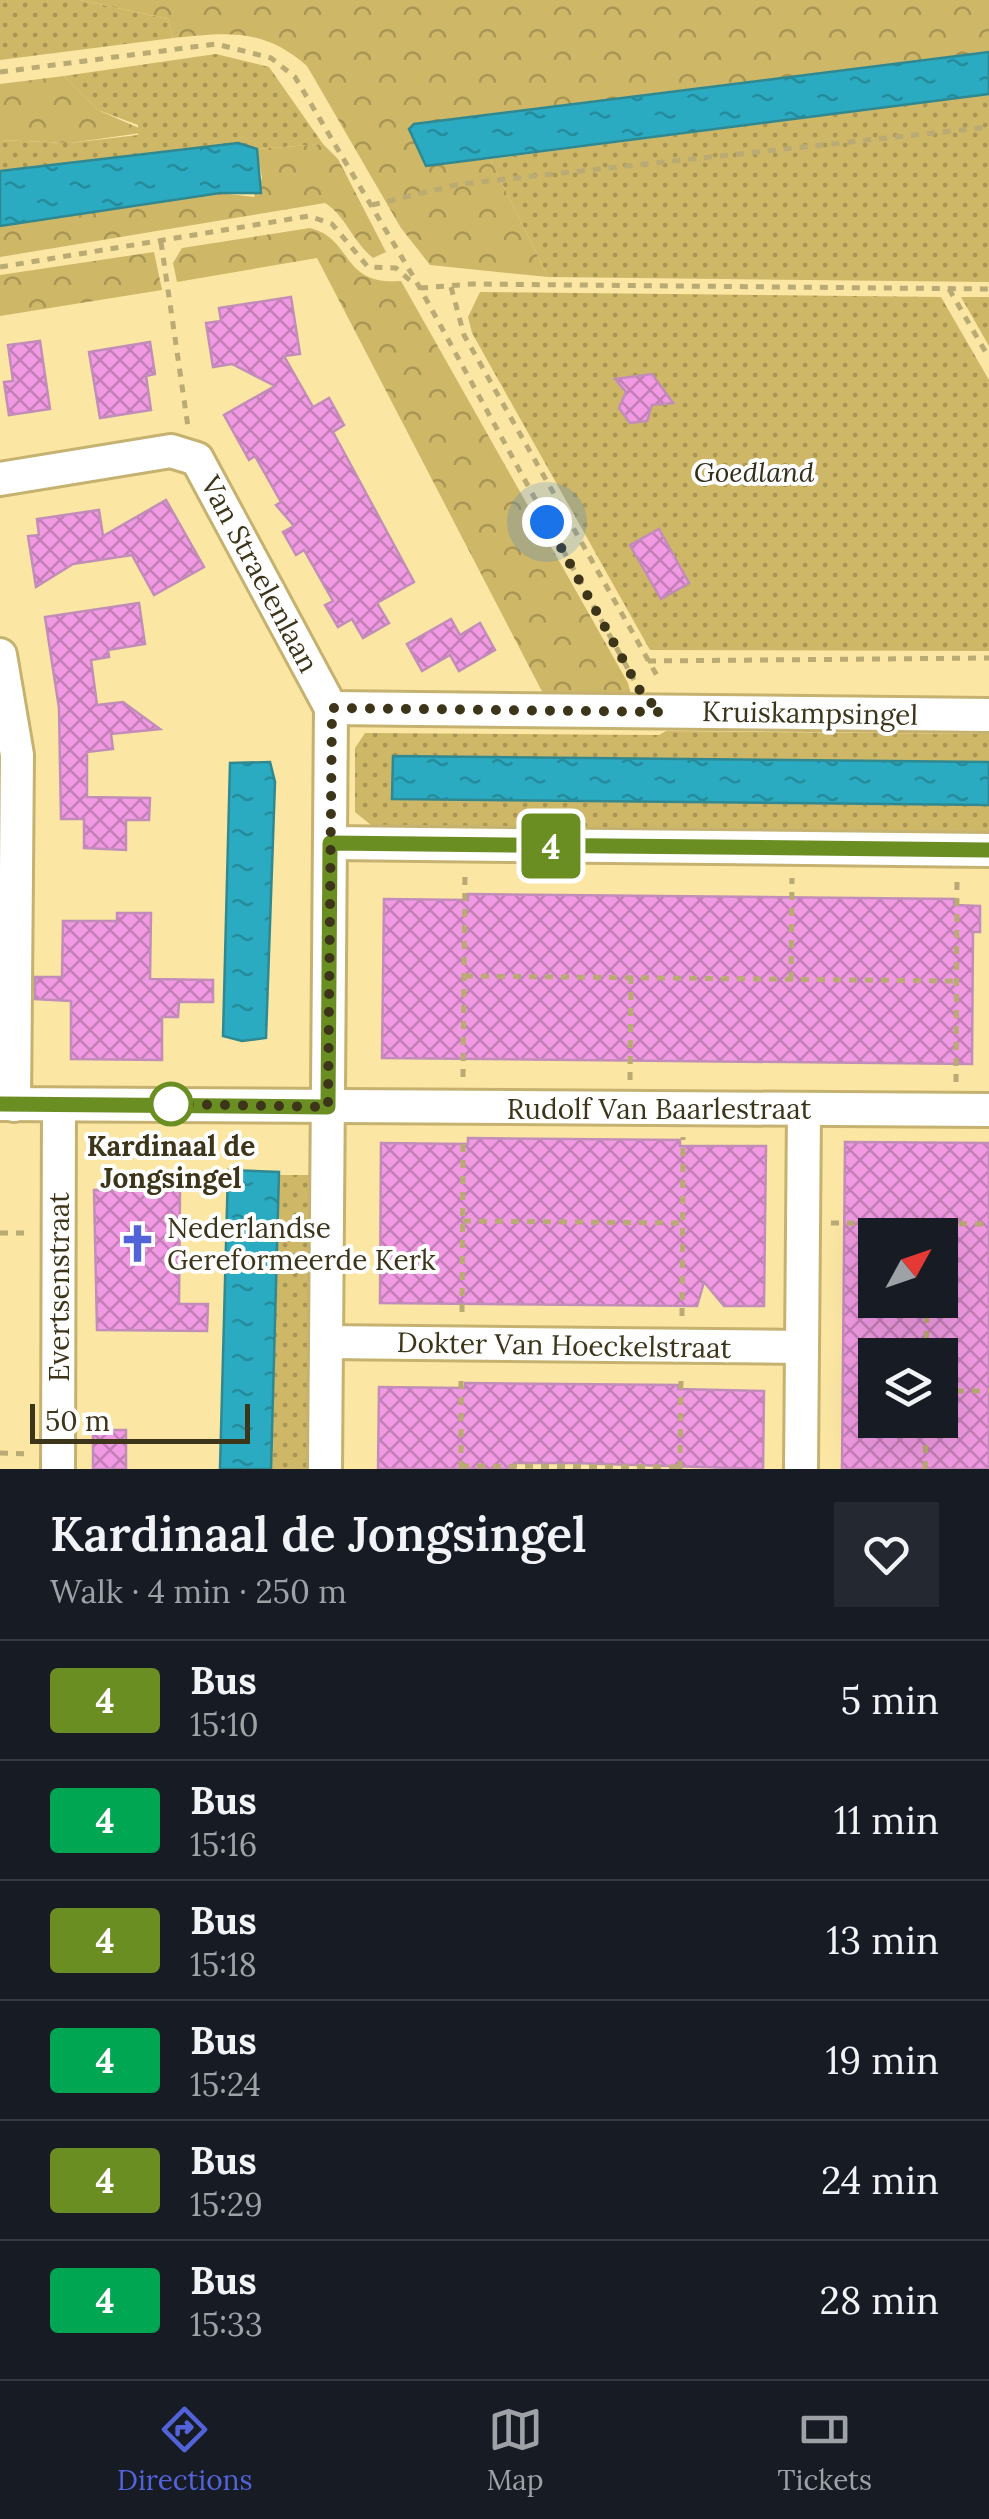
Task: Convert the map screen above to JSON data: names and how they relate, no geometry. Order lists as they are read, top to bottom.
{
  "streets": {
    "street": [
      "Van Straelenlaan",
      "Kruiskampsingel",
      "Rudolf Van Baarlestraat",
      "Evertsenstraat",
      "Dokter Van Hoeckelstraat"
    ]
  },
  "crossings": [
    ["Van Straelenlaan", "Kruiskampsingel"],
    ["Rudolf Van Baarlestraat", "Evertsenstraat"]
  ],
  "parks": ["Goedland"],
  "places": {
    "other": ["Kardinaal de Jongsingel"],
    "church": ["Nederlandse Gereformeerde Kerk"]
  },
  "lines": ["bus line 4"],
  "scale_bar": "50 m",
  "north": "top right",
  "page": {
    "on_map": "4",
    "scale": "50 m",
    "heading": ["Kardinaal de Jongsingel", "Walk · 4 min · 250 m"],
    "list": [
      {
        "mark": "4",
        "name": "Bus",
        "note": "15:10",
        "value": "5 min"
      },
      {
        "mark": "4",
        "name": "Bus",
        "note": "15:16",
        "value": "11 min"
      },
      {
        "mark": "4",
        "name": "Bus",
        "note": "15:18",
        "value": "13 min"
      },
      {
        "mark": "4",
        "name": "Bus",
        "note": "15:24",
        "value": "19 min"
      },
      {
        "mark": "4",
        "name": "Bus",
        "note": "15:29",
        "value": "24 min"
      },
      {
        "mark": "4",
        "name": "Bus",
        "note": "15:33",
        "value": "28 min"
      }
    ],
    "tabs": ["Directions", "Map", "Tickets"]
  }
}
